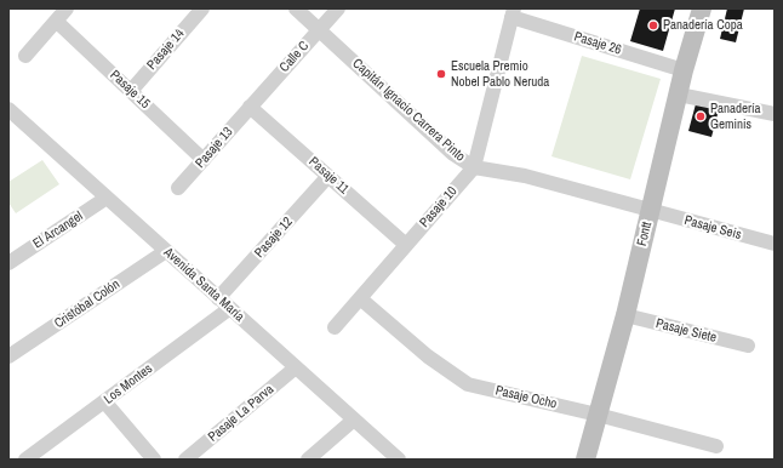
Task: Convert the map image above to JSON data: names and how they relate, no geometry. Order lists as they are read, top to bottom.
{
  "streets": {
    "main road": ["Fontt"],
    "street": [
      "Pasaje 26",
      "Pasaje 14",
      "Calle C",
      "Pasaje 15",
      "Capitán Ignacio Carrera Pinto",
      "Pasaje 13",
      "Pasaje 11",
      "Pasaje 10",
      "Pasaje Seis",
      "El Arcangel",
      "Pasaje 12",
      "Avenida Santa María",
      "Cristóbal Colón",
      "Pasaje Siete",
      "Los Montes",
      "Pasaje Ocho",
      "Pasaje La Parva"
    ]
  },
  "crossings": [
    ["Pasaje 26", "Pasaje 10"],
    ["Pasaje 26", "Fontt"],
    ["Pasaje 14", "Pasaje 15"],
    ["Calle C", "Capitán Ignacio Carrera Pinto"],
    ["Calle C", "Pasaje 13"],
    ["Calle C", "Pasaje 11"],
    ["Pasaje 15", "Pasaje 13"],
    ["Capitán Ignacio Carrera Pinto", "Pasaje 10"],
    ["Capitán Ignacio Carrera Pinto", "Pasaje Seis"],
    ["Capitán Ignacio Carrera Pinto", "Fontt"],
    ["Pasaje 13", "Pasaje 11"],
    ["Pasaje 11", "Pasaje 10"],
    ["Pasaje 11", "Pasaje 12"],
    ["Pasaje 10", "Pasaje Ocho"],
    ["Pasaje Seis", "Fontt"],
    ["El Arcangel", "Avenida Santa María"],
    ["Fontt", "Pasaje Siete"],
    ["Fontt", "Pasaje Ocho"],
    ["Pasaje 12", "Avenida Santa María"],
    ["Avenida Santa María", "Cristóbal Colón"],
    ["Avenida Santa María", "Los Montes"],
    ["Avenida Santa María", "Pasaje La Parva"]
  ],
  "places": ["Panadería Copa", "Escuela Premio Nobel Pablo Neruda", "Panadería Geminis"]
}
